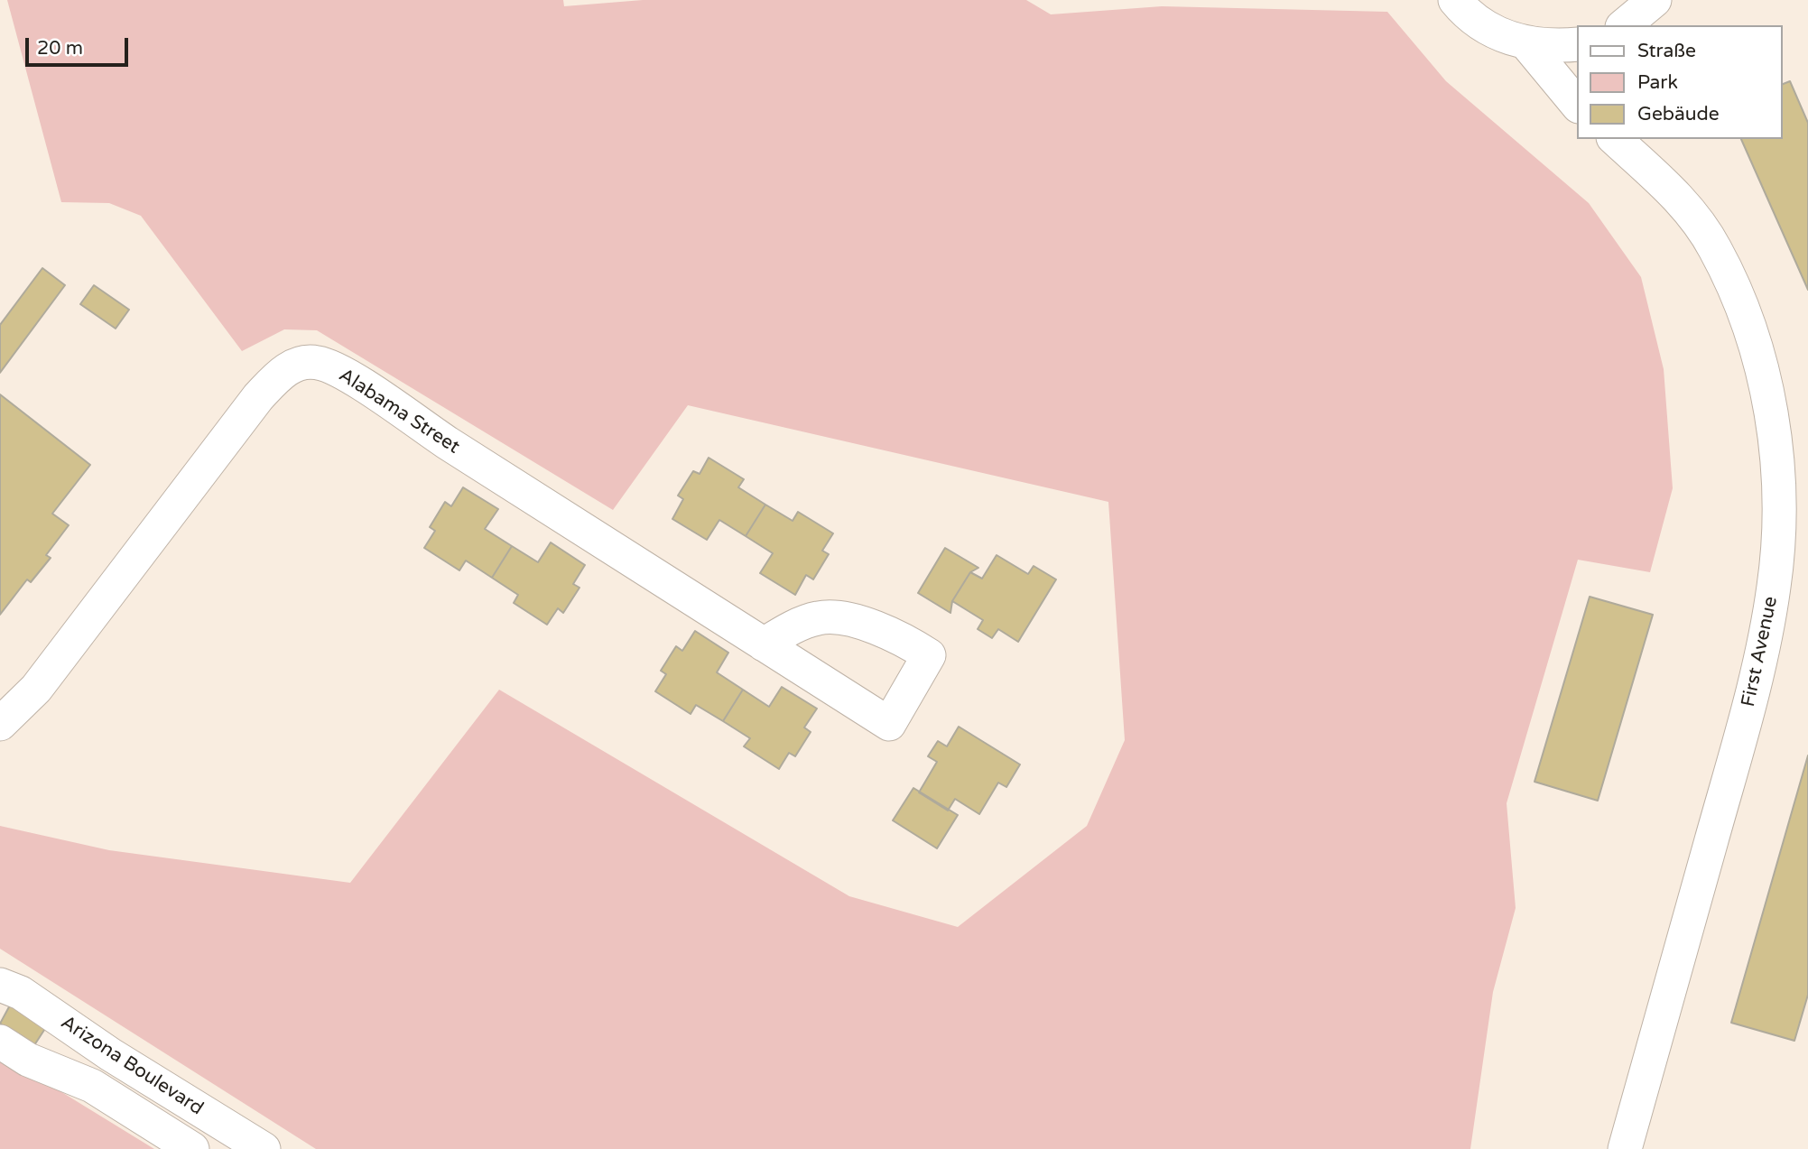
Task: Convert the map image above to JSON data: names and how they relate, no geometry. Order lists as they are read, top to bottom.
{
  "streets": {
    "street": ["Alabama Street", "First Avenue", "Arizona Boulevard"]
  },
  "legend": ["Straße", "Park", "Gebäude"],
  "scale_bar": "20 m"
}
